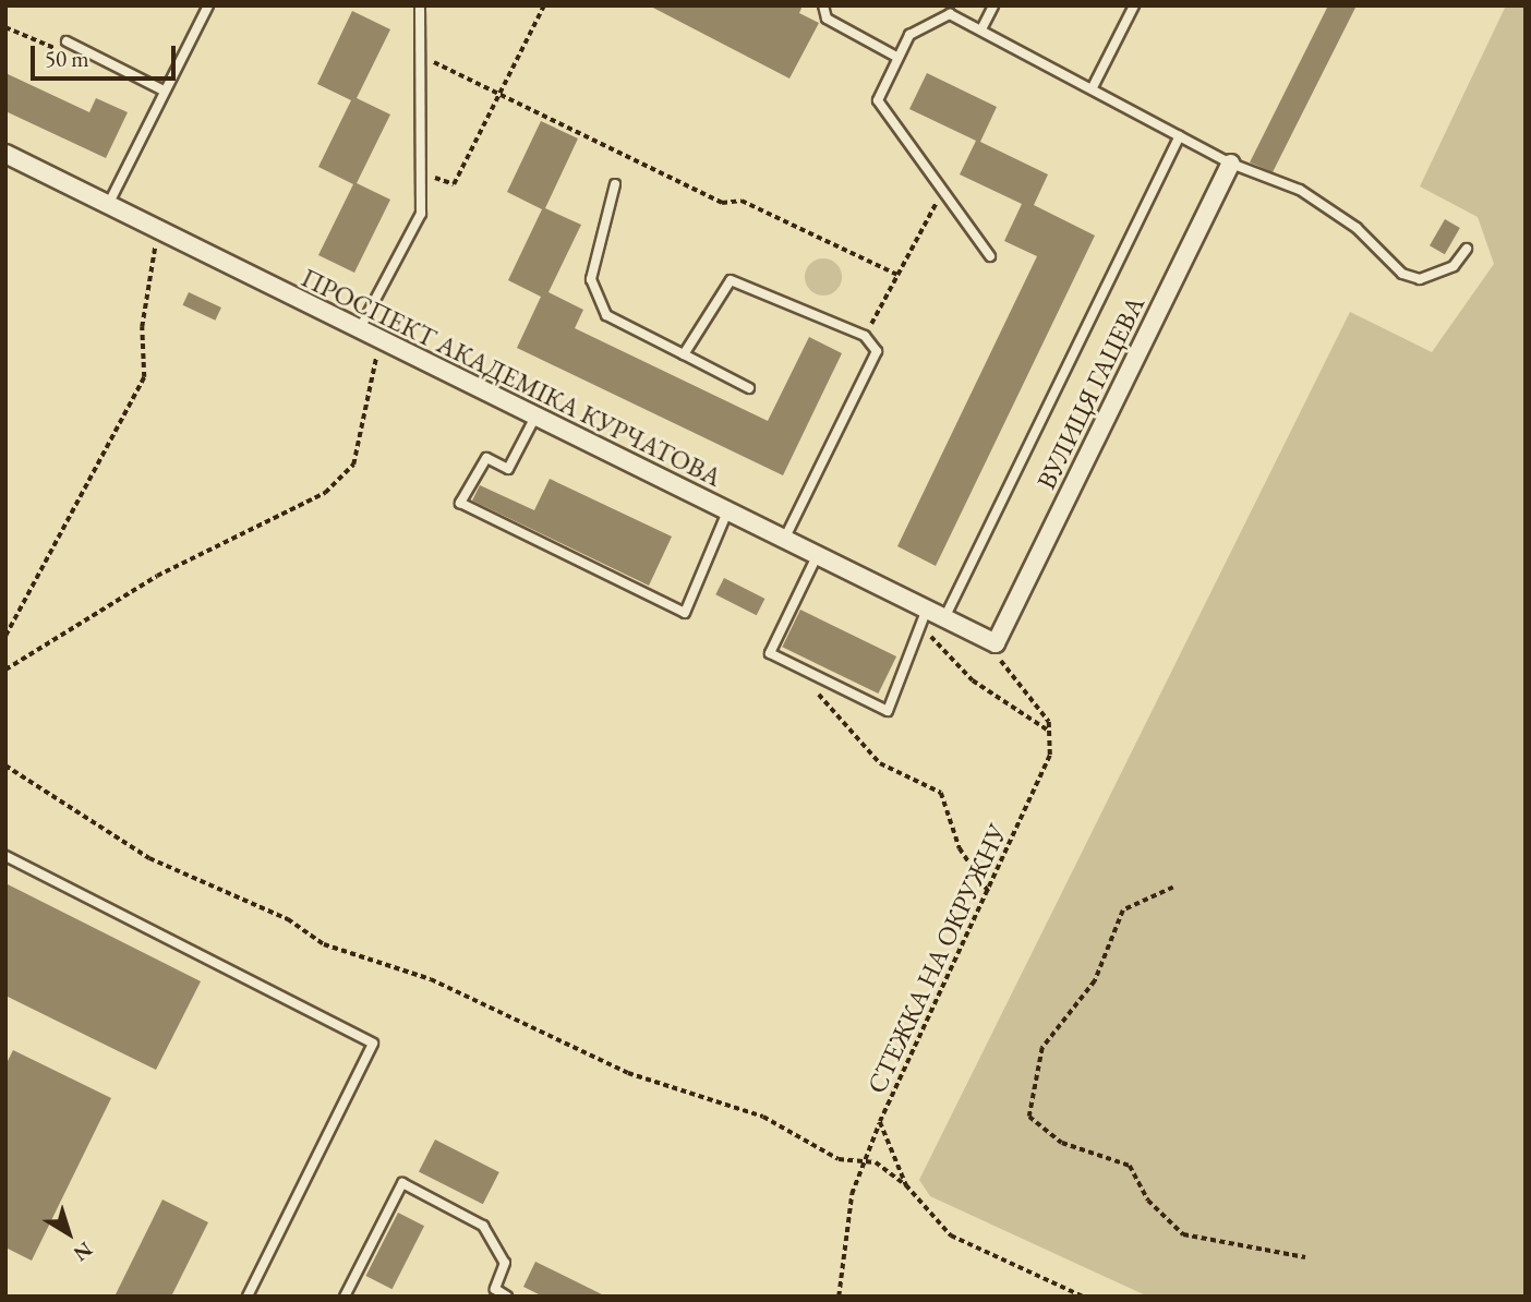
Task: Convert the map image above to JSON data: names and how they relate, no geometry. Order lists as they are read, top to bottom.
{
  "streets": {
    "street": ["ПРОСПЕКТ АКАДЕМІКА КУРЧАТОВА", "ВУЛИЦЯ ГАЦЕВА"],
    "path": ["СТЕЖКА НА ОКРУЖНУ"]
  },
  "crossings": [
    ["ПРОСПЕКТ АКАДЕМІКА КУРЧАТОВА", "ВУЛИЦЯ ГАЦЕВА"]
  ],
  "scale_bar": "50 m",
  "north": "bottom right"
}
